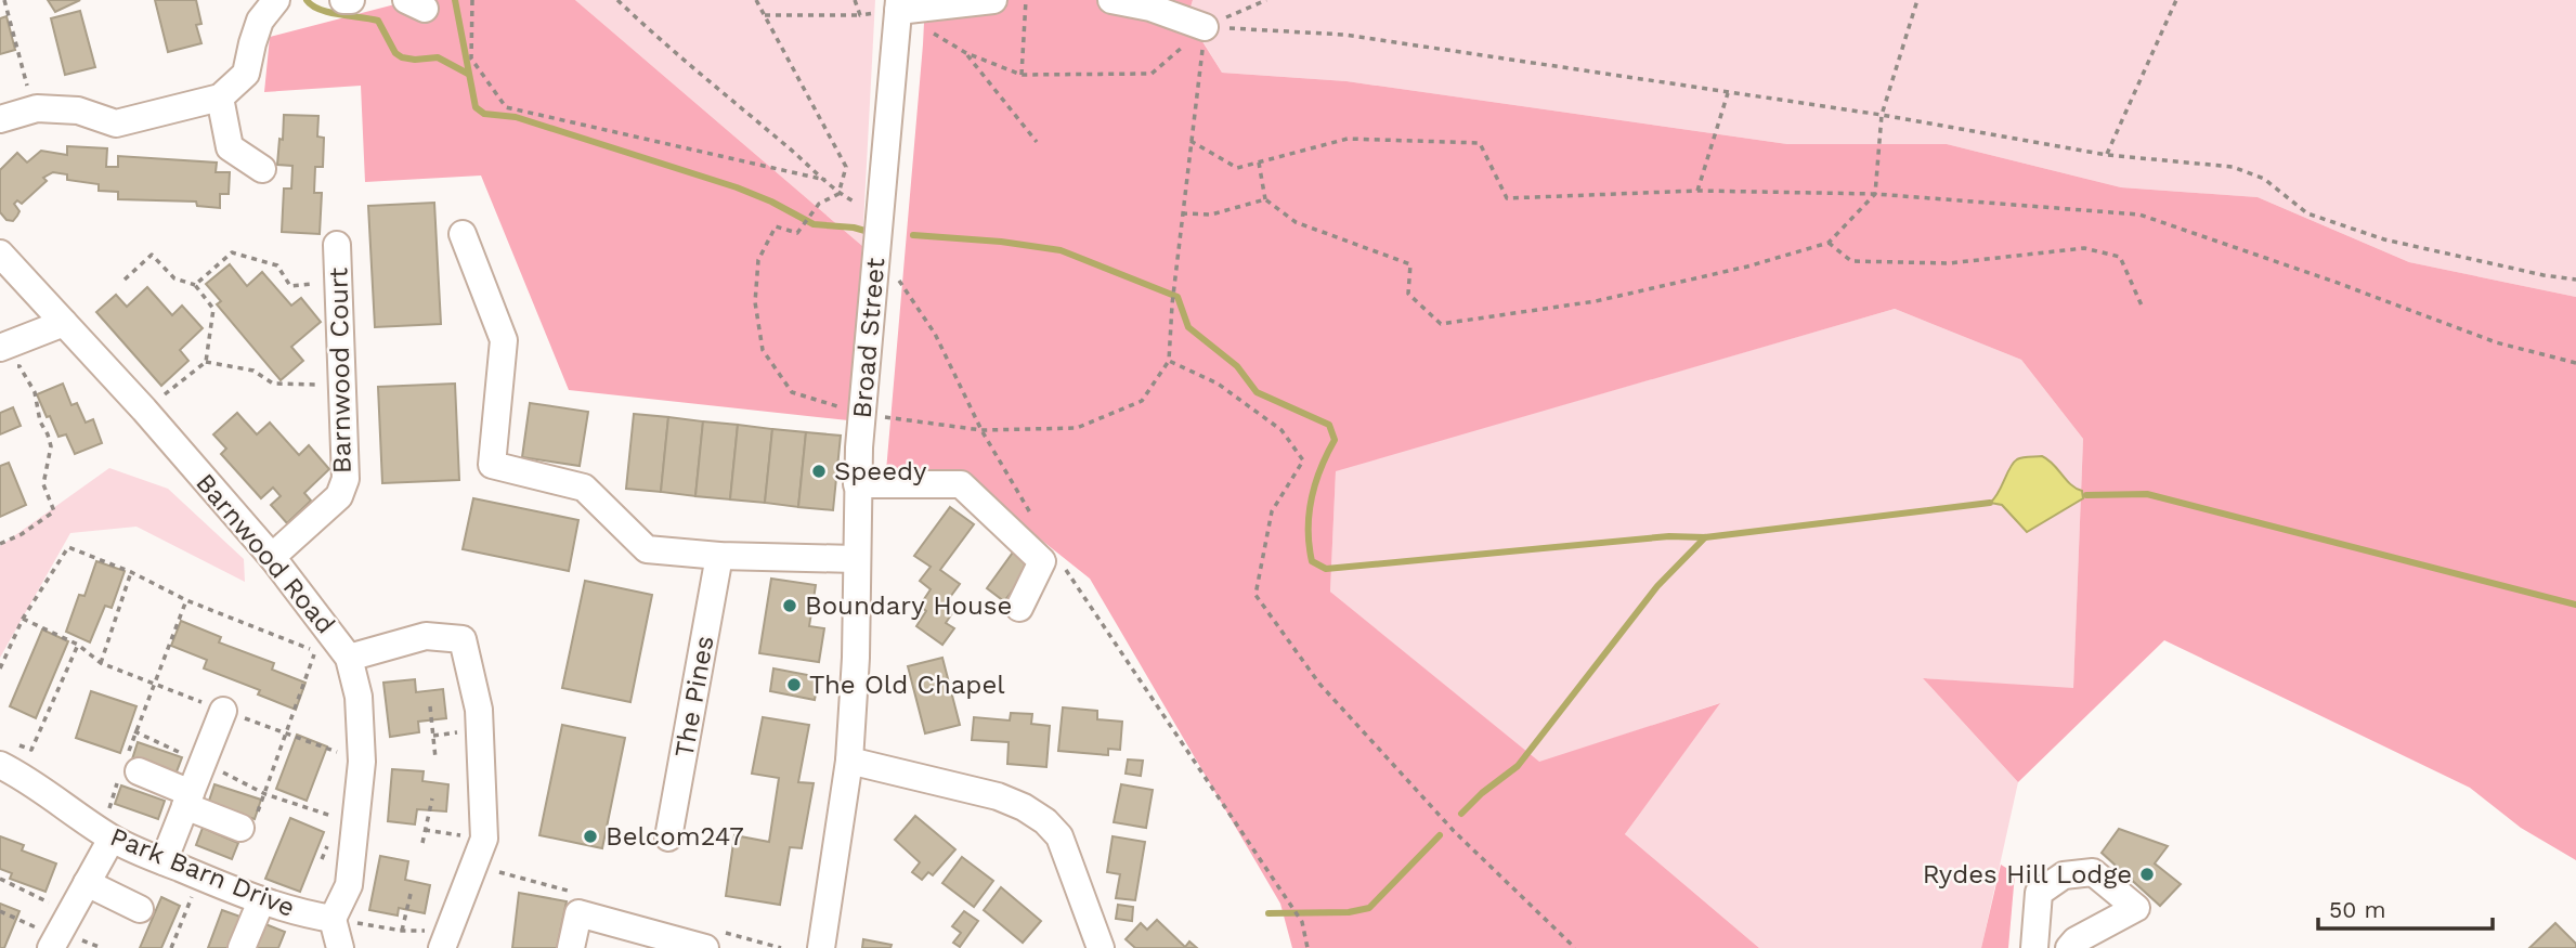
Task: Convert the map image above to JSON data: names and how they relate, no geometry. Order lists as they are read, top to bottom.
{
  "streets": {
    "street": [
      "Broad Street",
      "Barnwood Court",
      "Barnwood Road",
      "The Pines",
      "Park Barn Drive"
    ]
  },
  "crossings": [
    ["Barnwood Court", "Barnwood Road"],
    ["Barnwood Road", "Park Barn Drive"]
  ],
  "places": [
    "Speedy",
    "Boundary House",
    "The Old Chapel",
    "Belcom247",
    "Rydes Hill Lodge"
  ],
  "scale_bar": "50 m"
}
